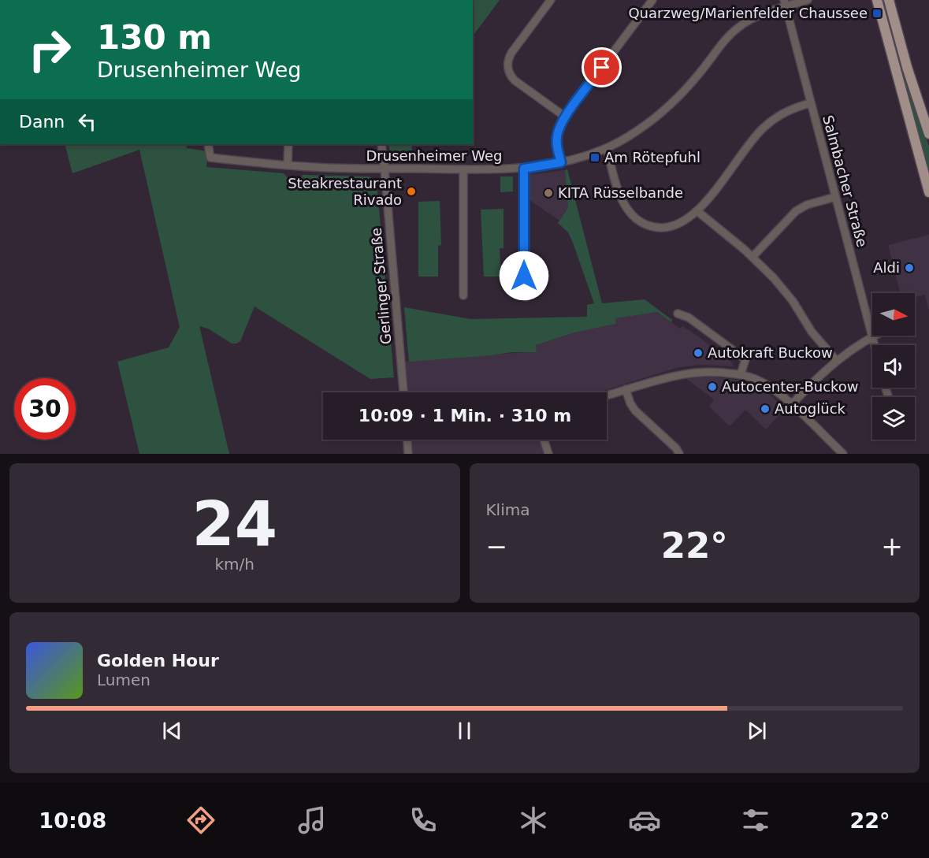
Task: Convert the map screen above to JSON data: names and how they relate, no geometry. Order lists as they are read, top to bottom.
{
  "streets": {
    "street": ["Drusenheimer Weg", "Salmbacher Straße", "Gerlinger Straße"]
  },
  "crossings": [
    ["Drusenheimer Weg", "Salmbacher Straße"],
    ["Drusenheimer Weg", "Gerlinger Straße"]
  ],
  "places": {
    "transit": ["Quarzweg/Marienfelder Chaussee", "Am Rötepfuhl"],
    "other": [
      "Steakrestaurant Rivado",
      "KITA Rüsselbande",
      "Aldi",
      "Autokraft Buckow",
      "Autocenter-Buckow",
      "Autoglück"
    ]
  },
  "north": "right",
  "page": {
    "turn": ["130 m", "Drusenheimer Weg"],
    "then": "Dann",
    "limit": "30",
    "trip": "10:09 · 1 Min. · 310 m",
    "tile": [
      ["24", "km/h"],
      "Klima"
    ],
    "heat": ["−", "22°", "+"],
    "song": ["Golden Hour", "Lumen"],
    "tabs": ["10:08", "22°"]
  }
}
